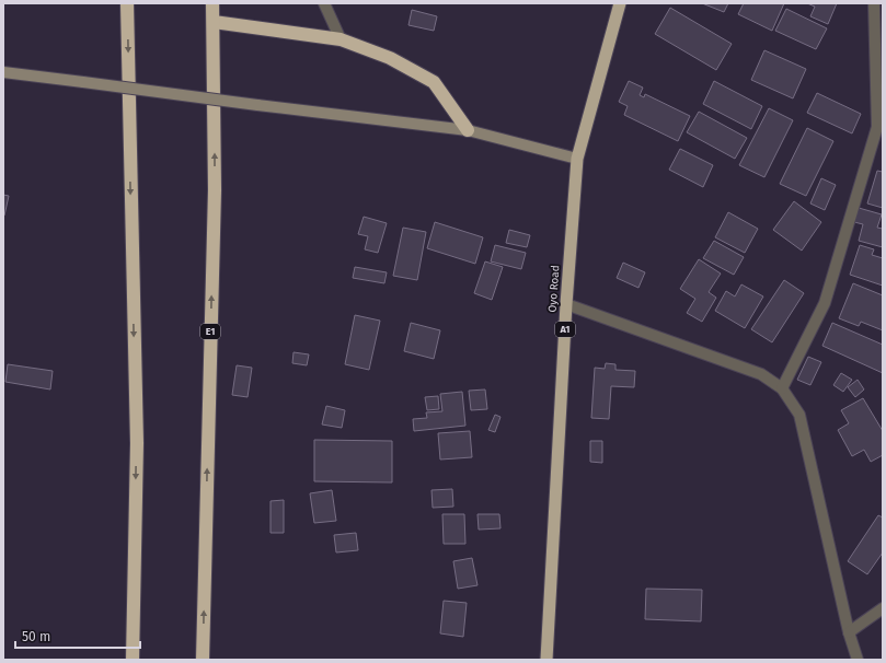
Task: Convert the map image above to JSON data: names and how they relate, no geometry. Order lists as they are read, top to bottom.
{
  "streets": {
    "highway": ["Oyo Road", "A1", "E1"]
  },
  "scale_bar": "50 m"
}
